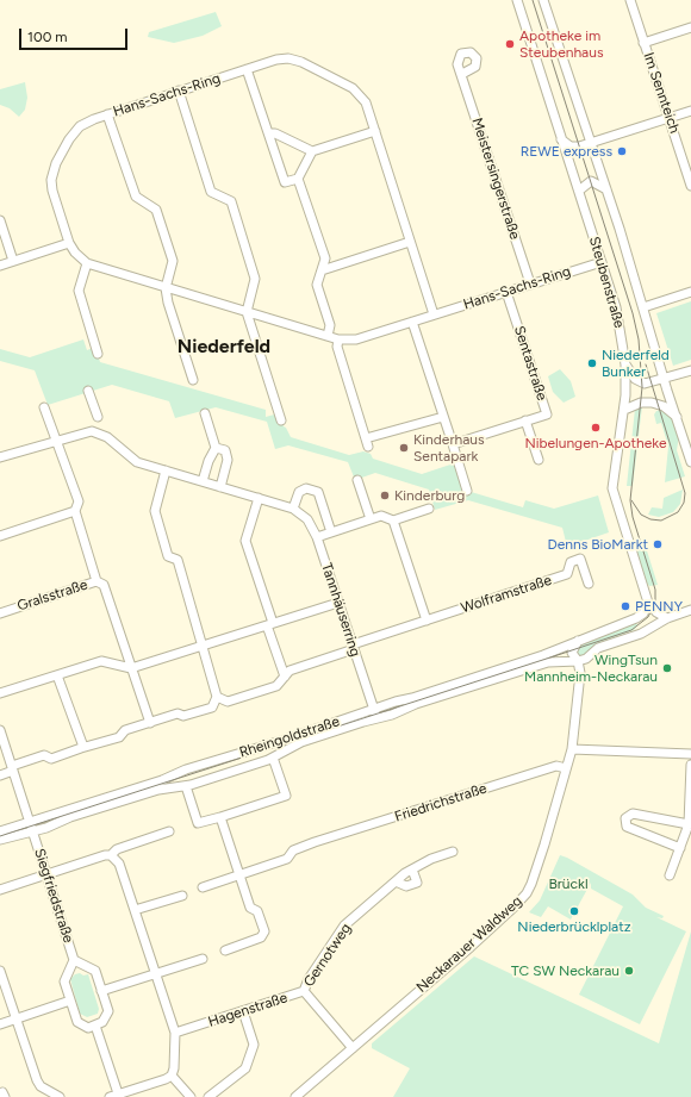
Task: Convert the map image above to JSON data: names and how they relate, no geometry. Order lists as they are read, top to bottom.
{
  "streets": {
    "street": [
      "Im Sennteich",
      "Hans-Sachs-Ring",
      "Meistersingerstraße",
      "Steubenstraße",
      "Sentastraße",
      "Wolframstraße",
      "Gralsstraße",
      "Tannhäuserring",
      "Rheingoldstraße",
      "Friedrichstraße",
      "Siegfriedstraße",
      "Neckarauer Waldweg",
      "Gernotweg",
      "Hagenstraße"
    ]
  },
  "crossings": [
    ["Hans-Sachs-Ring", "Meistersingerstraße"],
    ["Hans-Sachs-Ring", "Steubenstraße"],
    ["Hans-Sachs-Ring", "Sentastraße"],
    ["Wolframstraße", "Tannhäuserring"],
    ["Tannhäuserring", "Rheingoldstraße"],
    ["Rheingoldstraße", "Siegfriedstraße"],
    ["Rheingoldstraße", "Neckarauer Waldweg"],
    ["Friedrichstraße", "Neckarauer Waldweg"],
    ["Neckarauer Waldweg", "Hagenstraße"],
    ["Gernotweg", "Hagenstraße"]
  ],
  "districts": ["Niederfeld"],
  "parks": ["Brückl"],
  "places": [
    "Apotheke im Steubenhaus",
    "REWE express",
    "Niederfeld Bunker",
    "Nibelungen-Apotheke",
    "Kinderhaus Sentapark",
    "Kinderburg",
    "Denns BioMarkt",
    "PENNY",
    "WingTsun Mannheim-Neckarau",
    "Niederbrücklplatz",
    "TC SW Neckarau"
  ],
  "scale_bar": "100 m"
}
